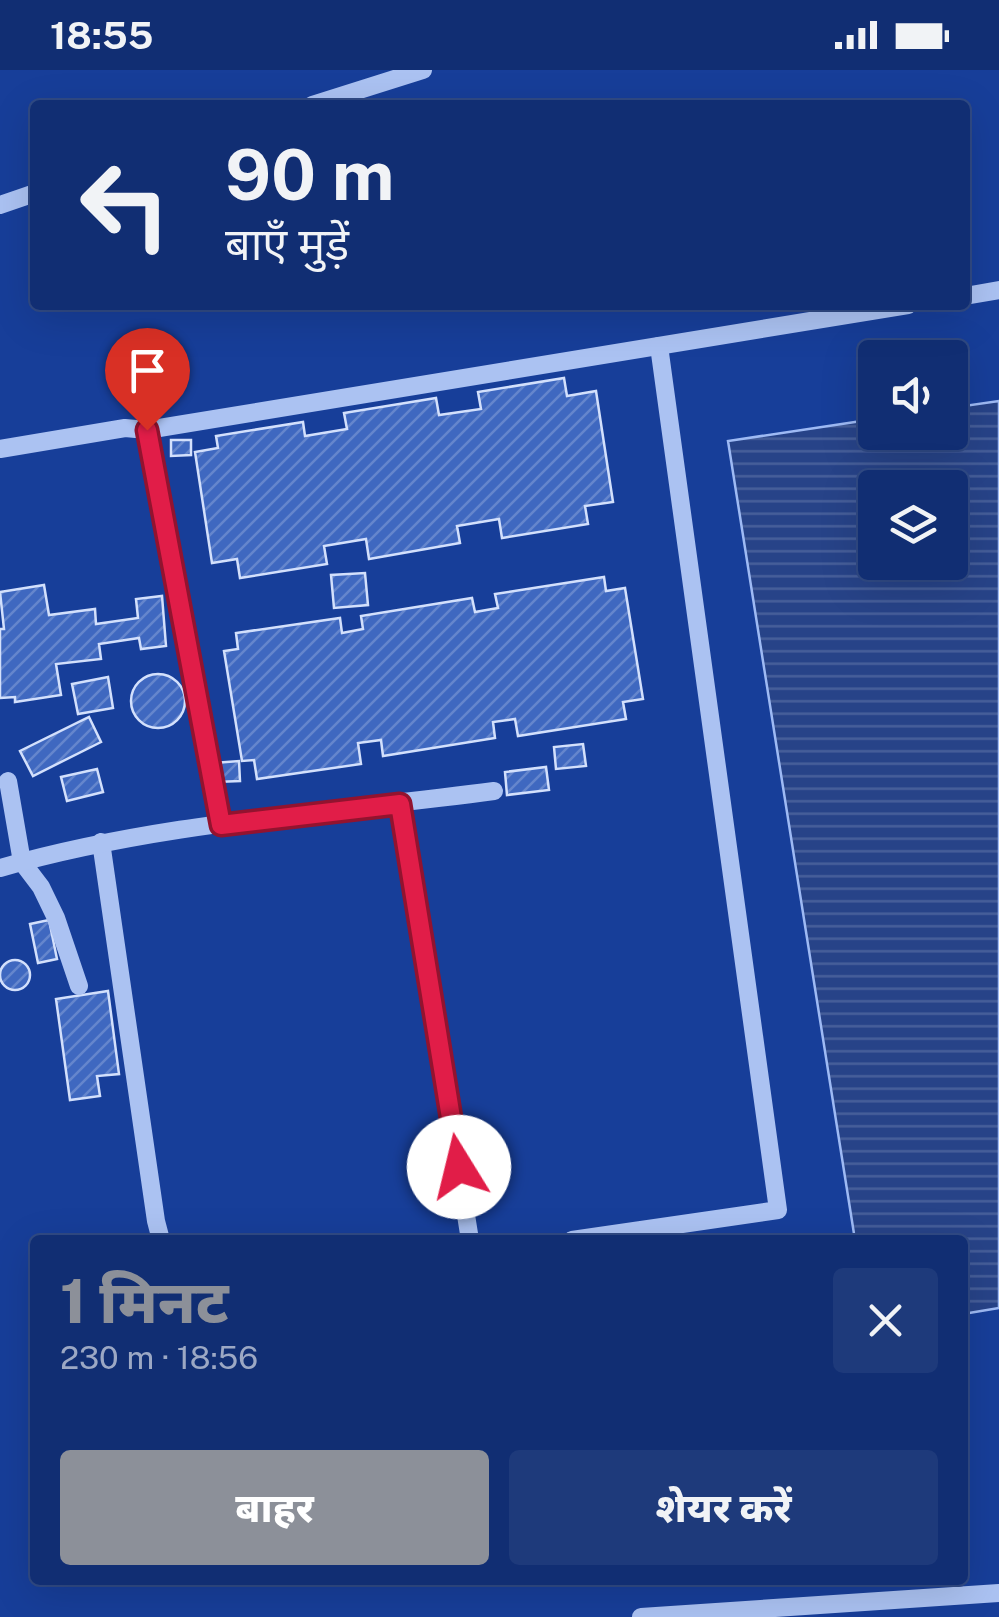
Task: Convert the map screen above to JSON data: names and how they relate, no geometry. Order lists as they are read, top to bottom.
{
  "page": {
    "status": "18:55",
    "turn": ["90 m", "बाएँ मुड़ें"],
    "heading": ["1 मिनट", "230 m · 18:56"],
    "buttons": ["बाहर", "शेयर करें"]
  }
}
